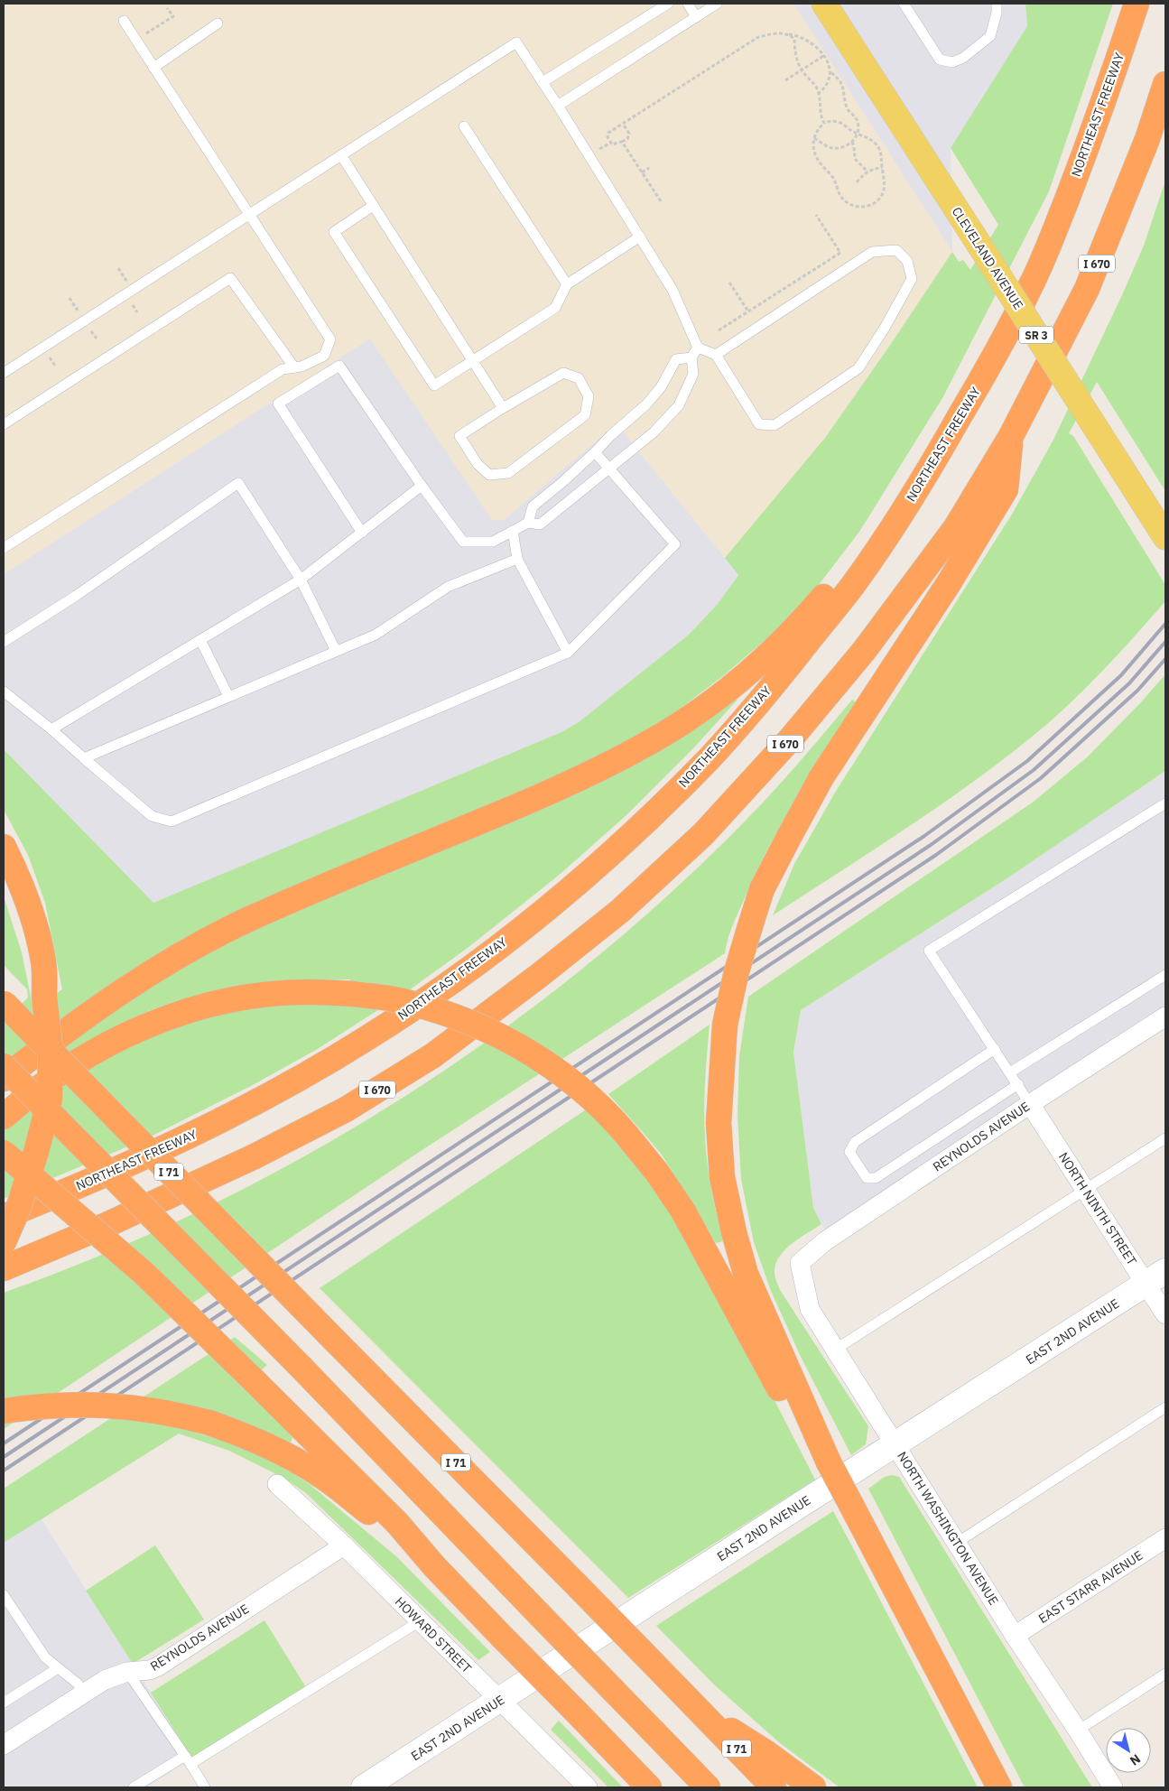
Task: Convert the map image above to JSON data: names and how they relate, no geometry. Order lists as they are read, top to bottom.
{
  "streets": {
    "highway": ["NORTHEAST FREEWAY", "I 670", "I 71"],
    "main road": ["CLEVELAND AVENUE", "SR 3"],
    "street": [
      "REYNOLDS AVENUE",
      "NORTH NINTH STREET",
      "EAST 2ND AVENUE",
      "NORTH WASHINGTON AVENUE",
      "EAST STARR AVENUE",
      "HOWARD STREET"
    ]
  },
  "crossings": [
    ["REYNOLDS AVENUE", "NORTH NINTH STREET"],
    ["REYNOLDS AVENUE", "NORTH WASHINGTON AVENUE"],
    ["REYNOLDS AVENUE", "HOWARD STREET"],
    ["NORTH NINTH STREET", "EAST 2ND AVENUE"],
    ["EAST 2ND AVENUE", "NORTH WASHINGTON AVENUE"],
    ["EAST 2ND AVENUE", "HOWARD STREET"],
    ["NORTH WASHINGTON AVENUE", "EAST STARR AVENUE"]
  ],
  "north": "bottom right"
}
